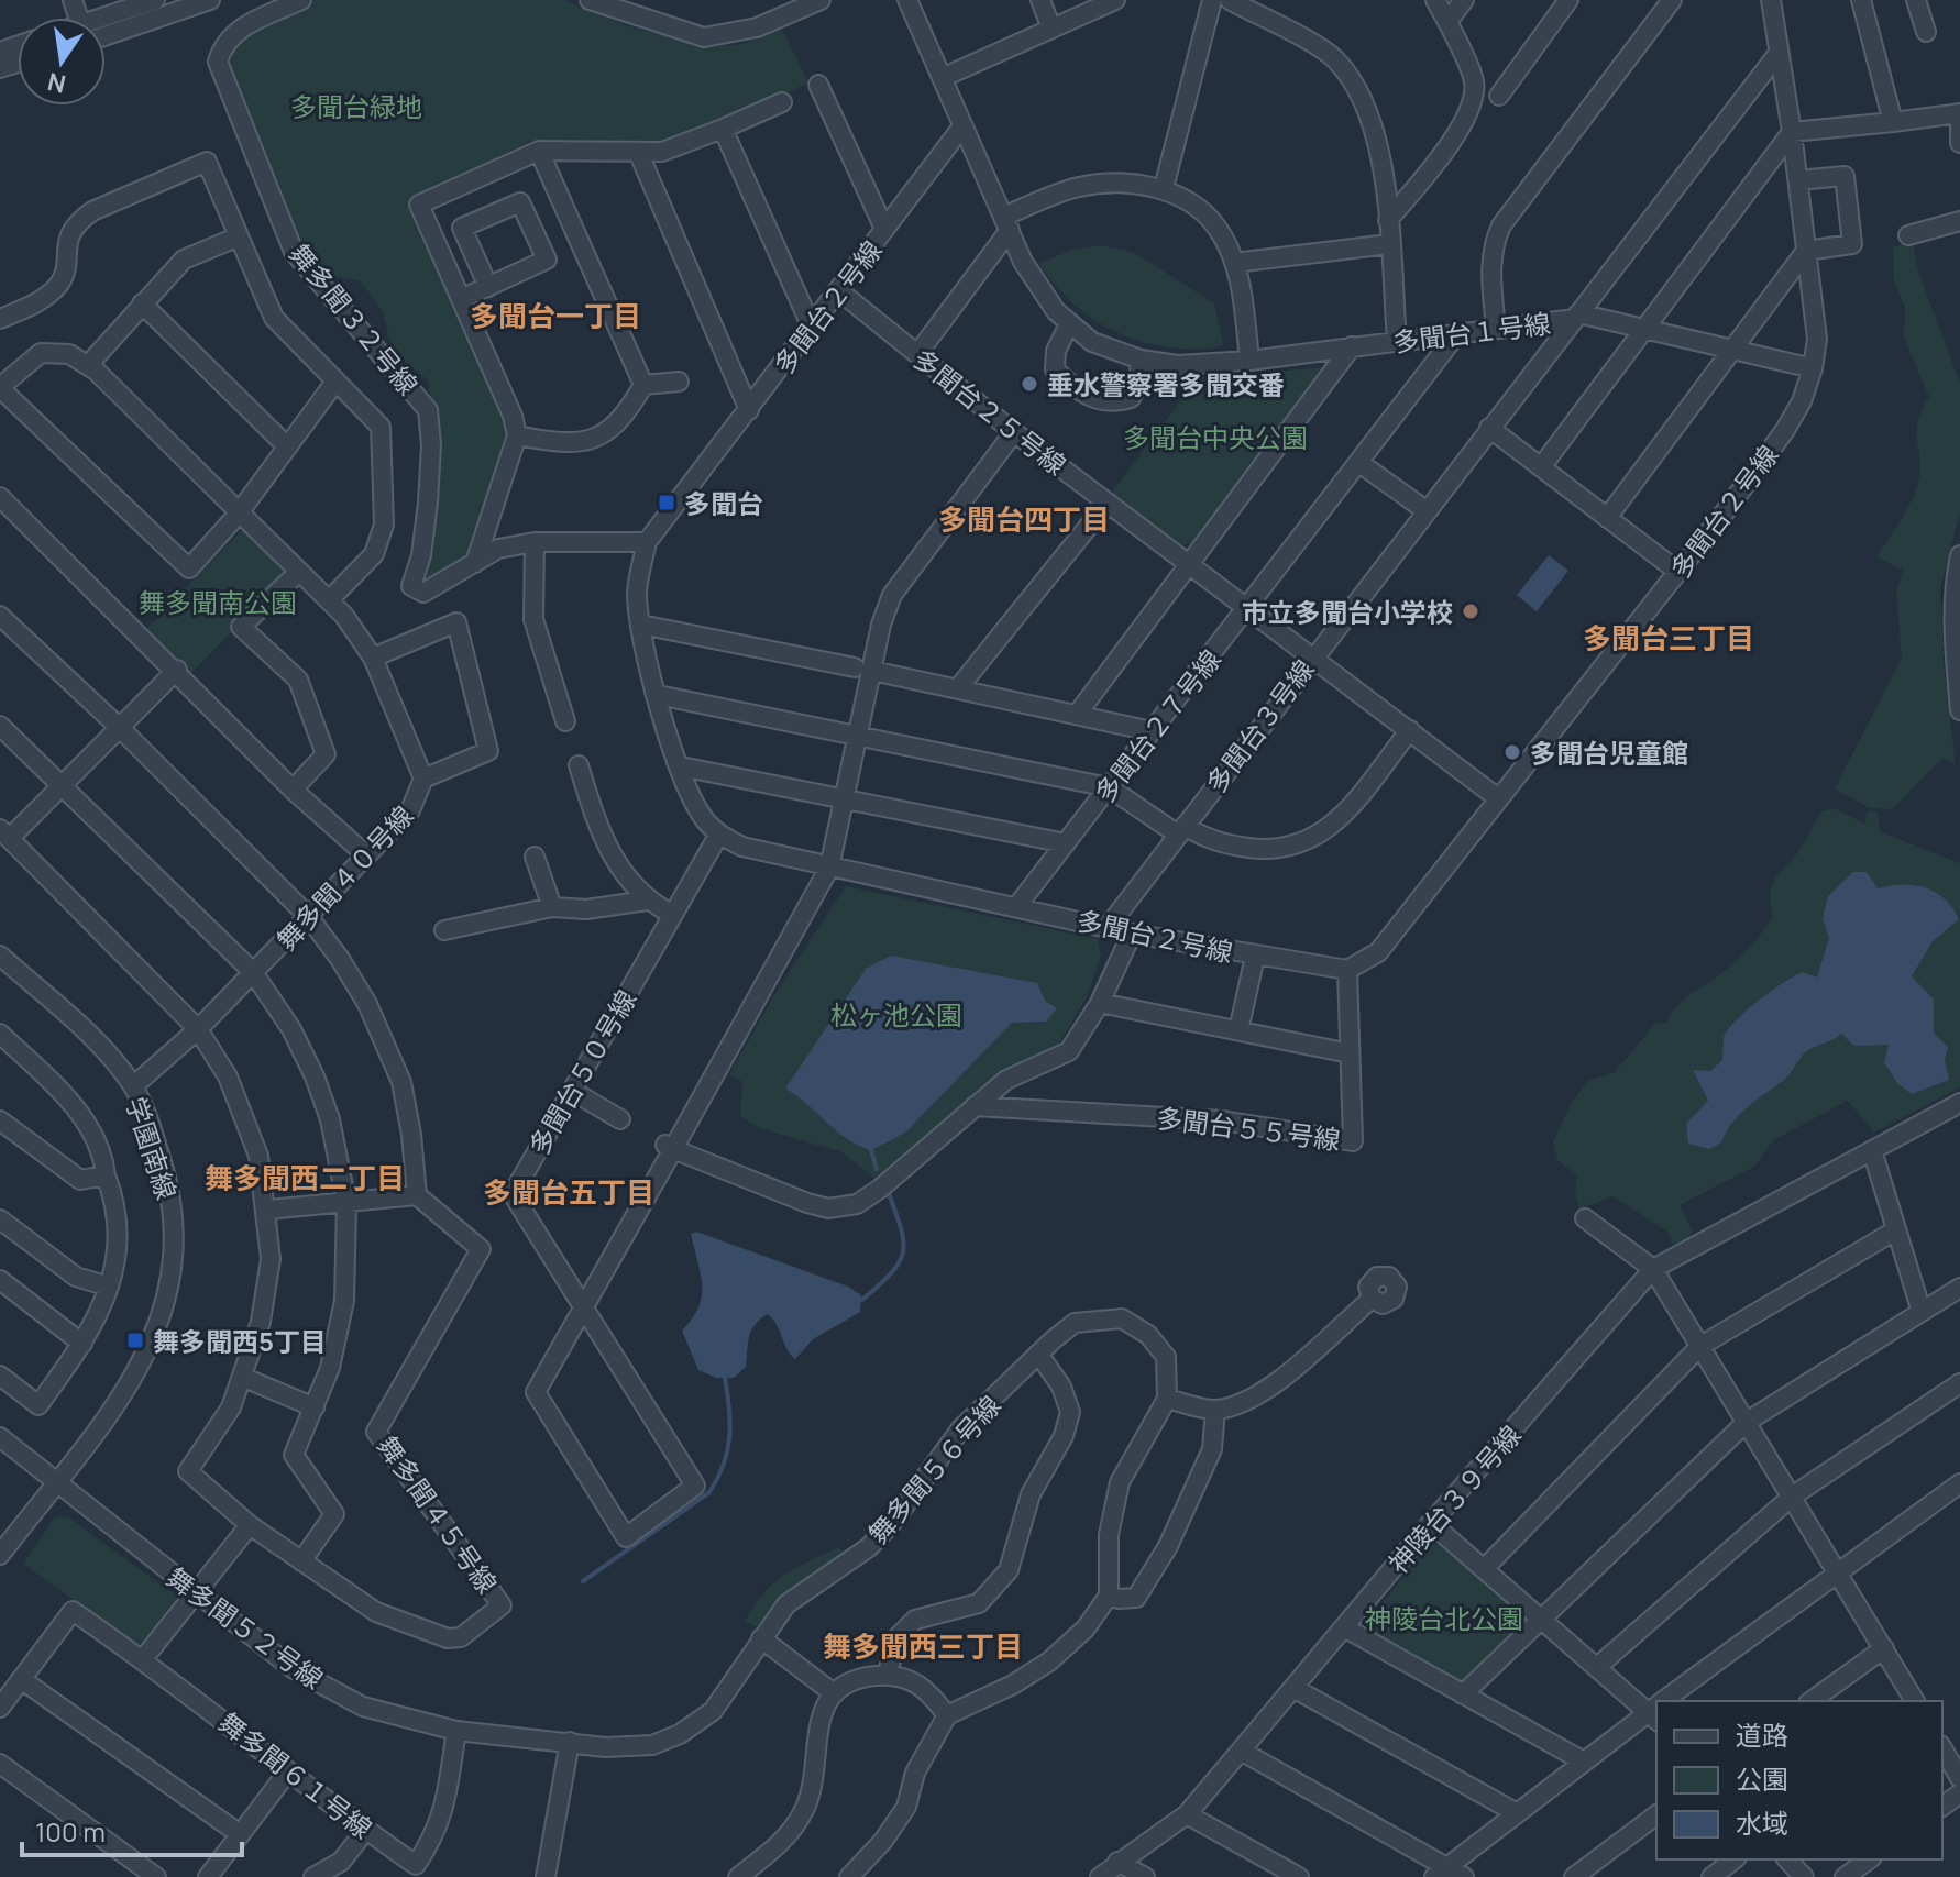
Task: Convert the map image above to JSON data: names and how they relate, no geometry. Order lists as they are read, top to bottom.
{
  "streets": {
    "street": [
      "多聞台２号線",
      "舞多聞３２号線",
      "多聞台１号線",
      "多聞台２５号線",
      "多聞台２７号線",
      "多聞台３号線",
      "舞多聞４０号線",
      "多聞台５０号線",
      "多聞台５５号線",
      "学園南線",
      "舞多聞５６号線",
      "神陵台３９号線",
      "舞多聞４５号線",
      "舞多聞５２号線",
      "舞多聞６１号線"
    ]
  },
  "crossings": [
    ["多聞台２号線", "多聞台１号線"],
    ["多聞台２号線", "多聞台２５号線"],
    ["多聞台２号線", "多聞台２７号線"],
    ["多聞台２号線", "多聞台３号線"],
    ["多聞台２号線", "多聞台５０号線"],
    ["多聞台２号線", "多聞台５５号線"],
    ["多聞台１号線", "多聞台２７号線"],
    ["多聞台１号線", "多聞台３号線"],
    ["多聞台２５号線", "多聞台２７号線"],
    ["多聞台２５号線", "多聞台３号線"],
    ["舞多聞４０号線", "学園南線"],
    ["舞多聞４０号線", "舞多聞４５号線"],
    ["学園南線", "舞多聞５２号線"],
    ["舞多聞５６号線", "舞多聞５２号線"],
    ["舞多聞５６号線", "舞多聞６１号線"],
    ["舞多聞５２号線", "舞多聞６１号線"]
  ],
  "districts": [
    "多聞台一丁目",
    "多聞台四丁目",
    "多聞台三丁目",
    "舞多聞西二丁目",
    "多聞台五丁目",
    "舞多聞西三丁目"
  ],
  "parks": [
    "多聞台緑地",
    "多聞台中央公園",
    "舞多聞南公園",
    "松ヶ池公園",
    "神陵台北公園"
  ],
  "places": {
    "other": ["垂水警察署多聞交番", "市立多聞台小学校", "多聞台児童館"],
    "transit": ["多聞台", "舞多聞西5丁目"]
  },
  "legend": ["道路", "公園", "水域"],
  "scale_bar": "100 m",
  "north": "bottom"
}
